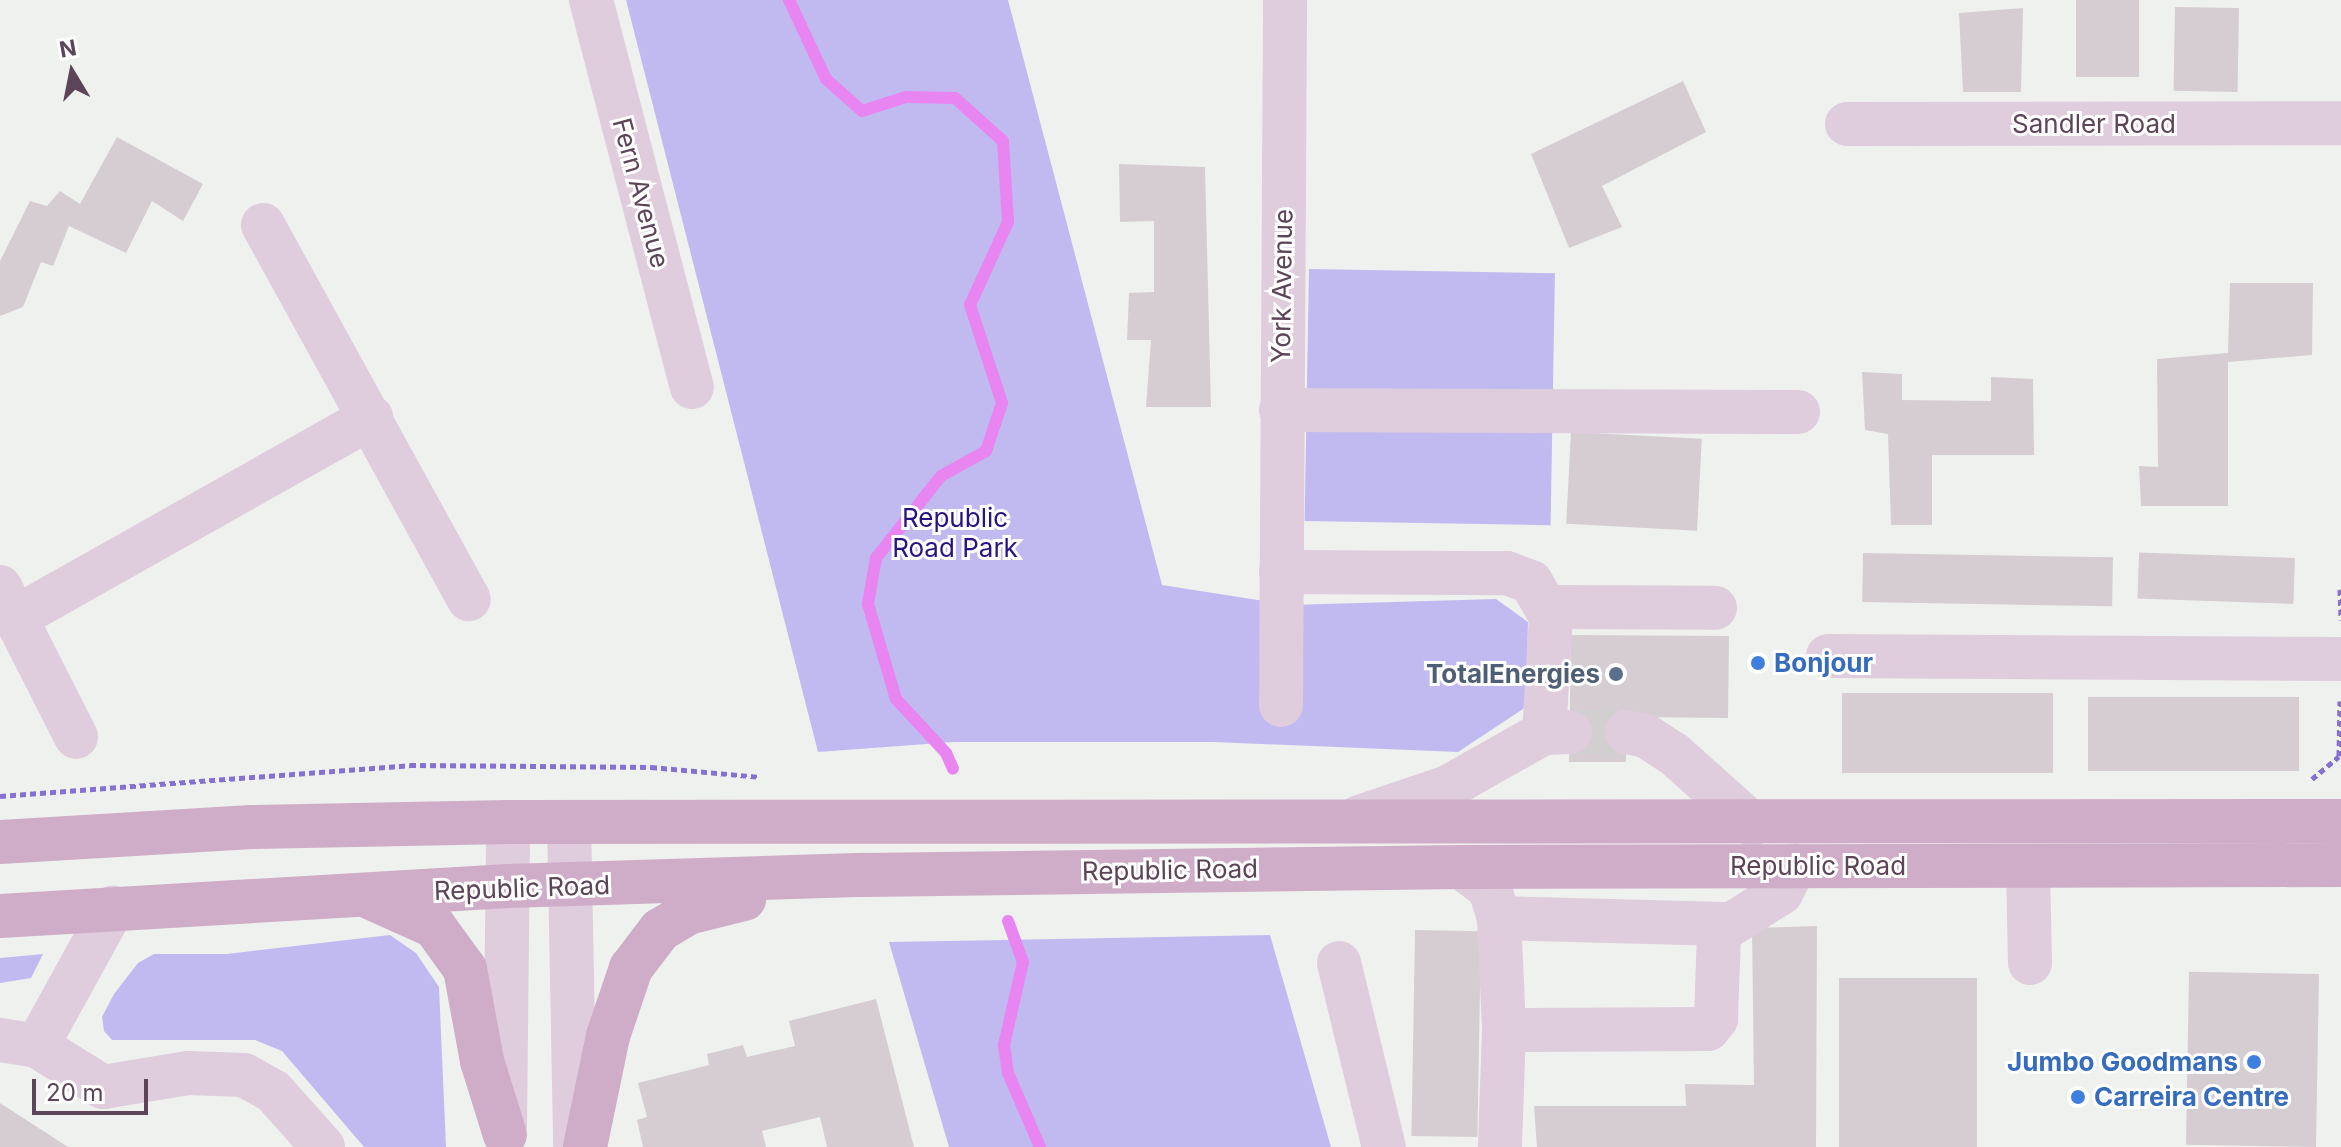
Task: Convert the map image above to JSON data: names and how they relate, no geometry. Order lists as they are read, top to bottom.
{
  "streets": {
    "main road": ["Republic Road"],
    "street": ["Sandler Road", "Fern Avenue", "York Avenue"]
  },
  "parks": ["Republic Road Park"],
  "places": [
    "Bonjour",
    "TotalEnergies",
    "Jumbo Goodmans",
    "Carreira Centre"
  ],
  "scale_bar": "20 m",
  "north": "top"
}
